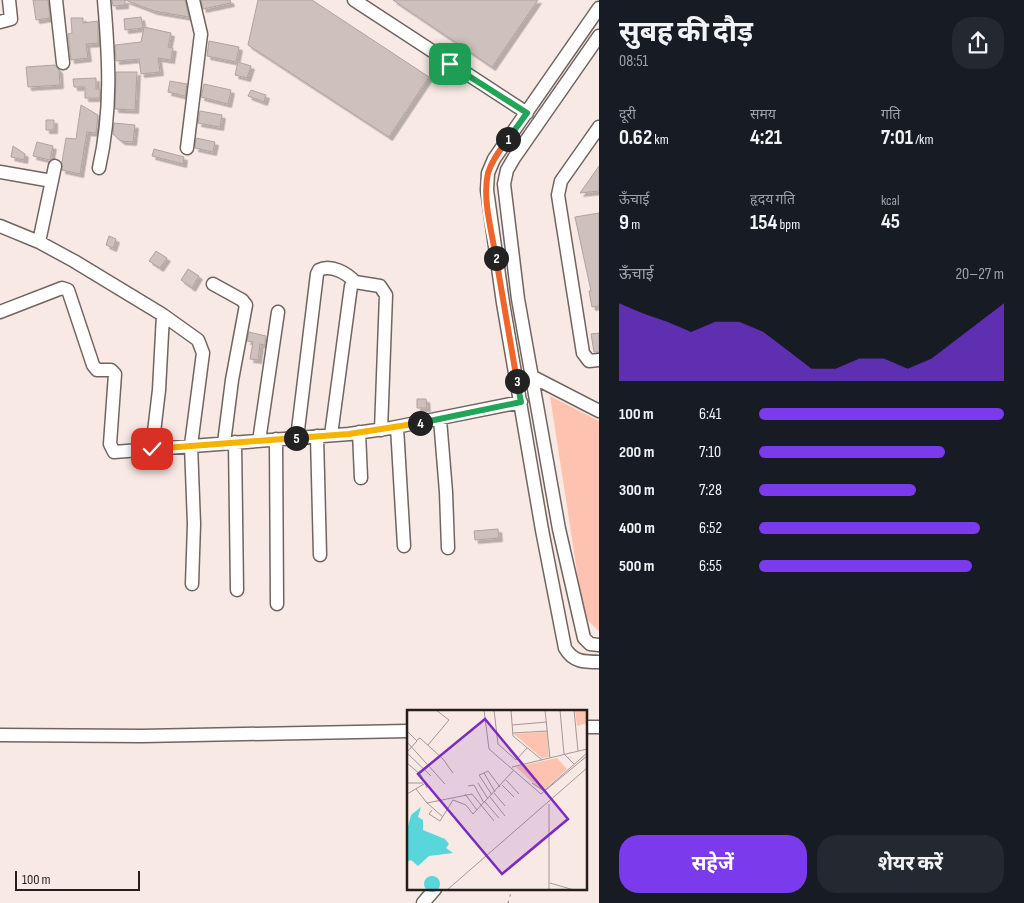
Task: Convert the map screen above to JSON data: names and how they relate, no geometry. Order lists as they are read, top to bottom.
{
  "scale_bar": "100 m",
  "page": {
    "heading": ["सुबह की दौड़", "08:51"],
    "stats": [
      ["दूरी", "0.62 km"],
      ["समय", "4:21"],
      ["गति", "7:01 /km"],
      ["ऊँचाई", "9 m"],
      ["हृदय गति", "154 bpm"],
      ["kcal", "45"]
    ],
    "pins": [
      "1",
      "2",
      "3",
      "4",
      "5"
    ],
    "chart": ["ऊँचाई", "20–27 m"],
    "list": [
      {
        "name": "100 m",
        "note": "6:41"
      },
      {
        "name": "200 m",
        "note": "7:10"
      },
      {
        "name": "300 m",
        "note": "7:28"
      },
      {
        "name": "400 m",
        "note": "6:52"
      },
      {
        "name": "500 m",
        "note": "6:55"
      }
    ],
    "buttons": ["सहेजें", "शेयर करें"],
    "scale": "100 m"
  }
}
